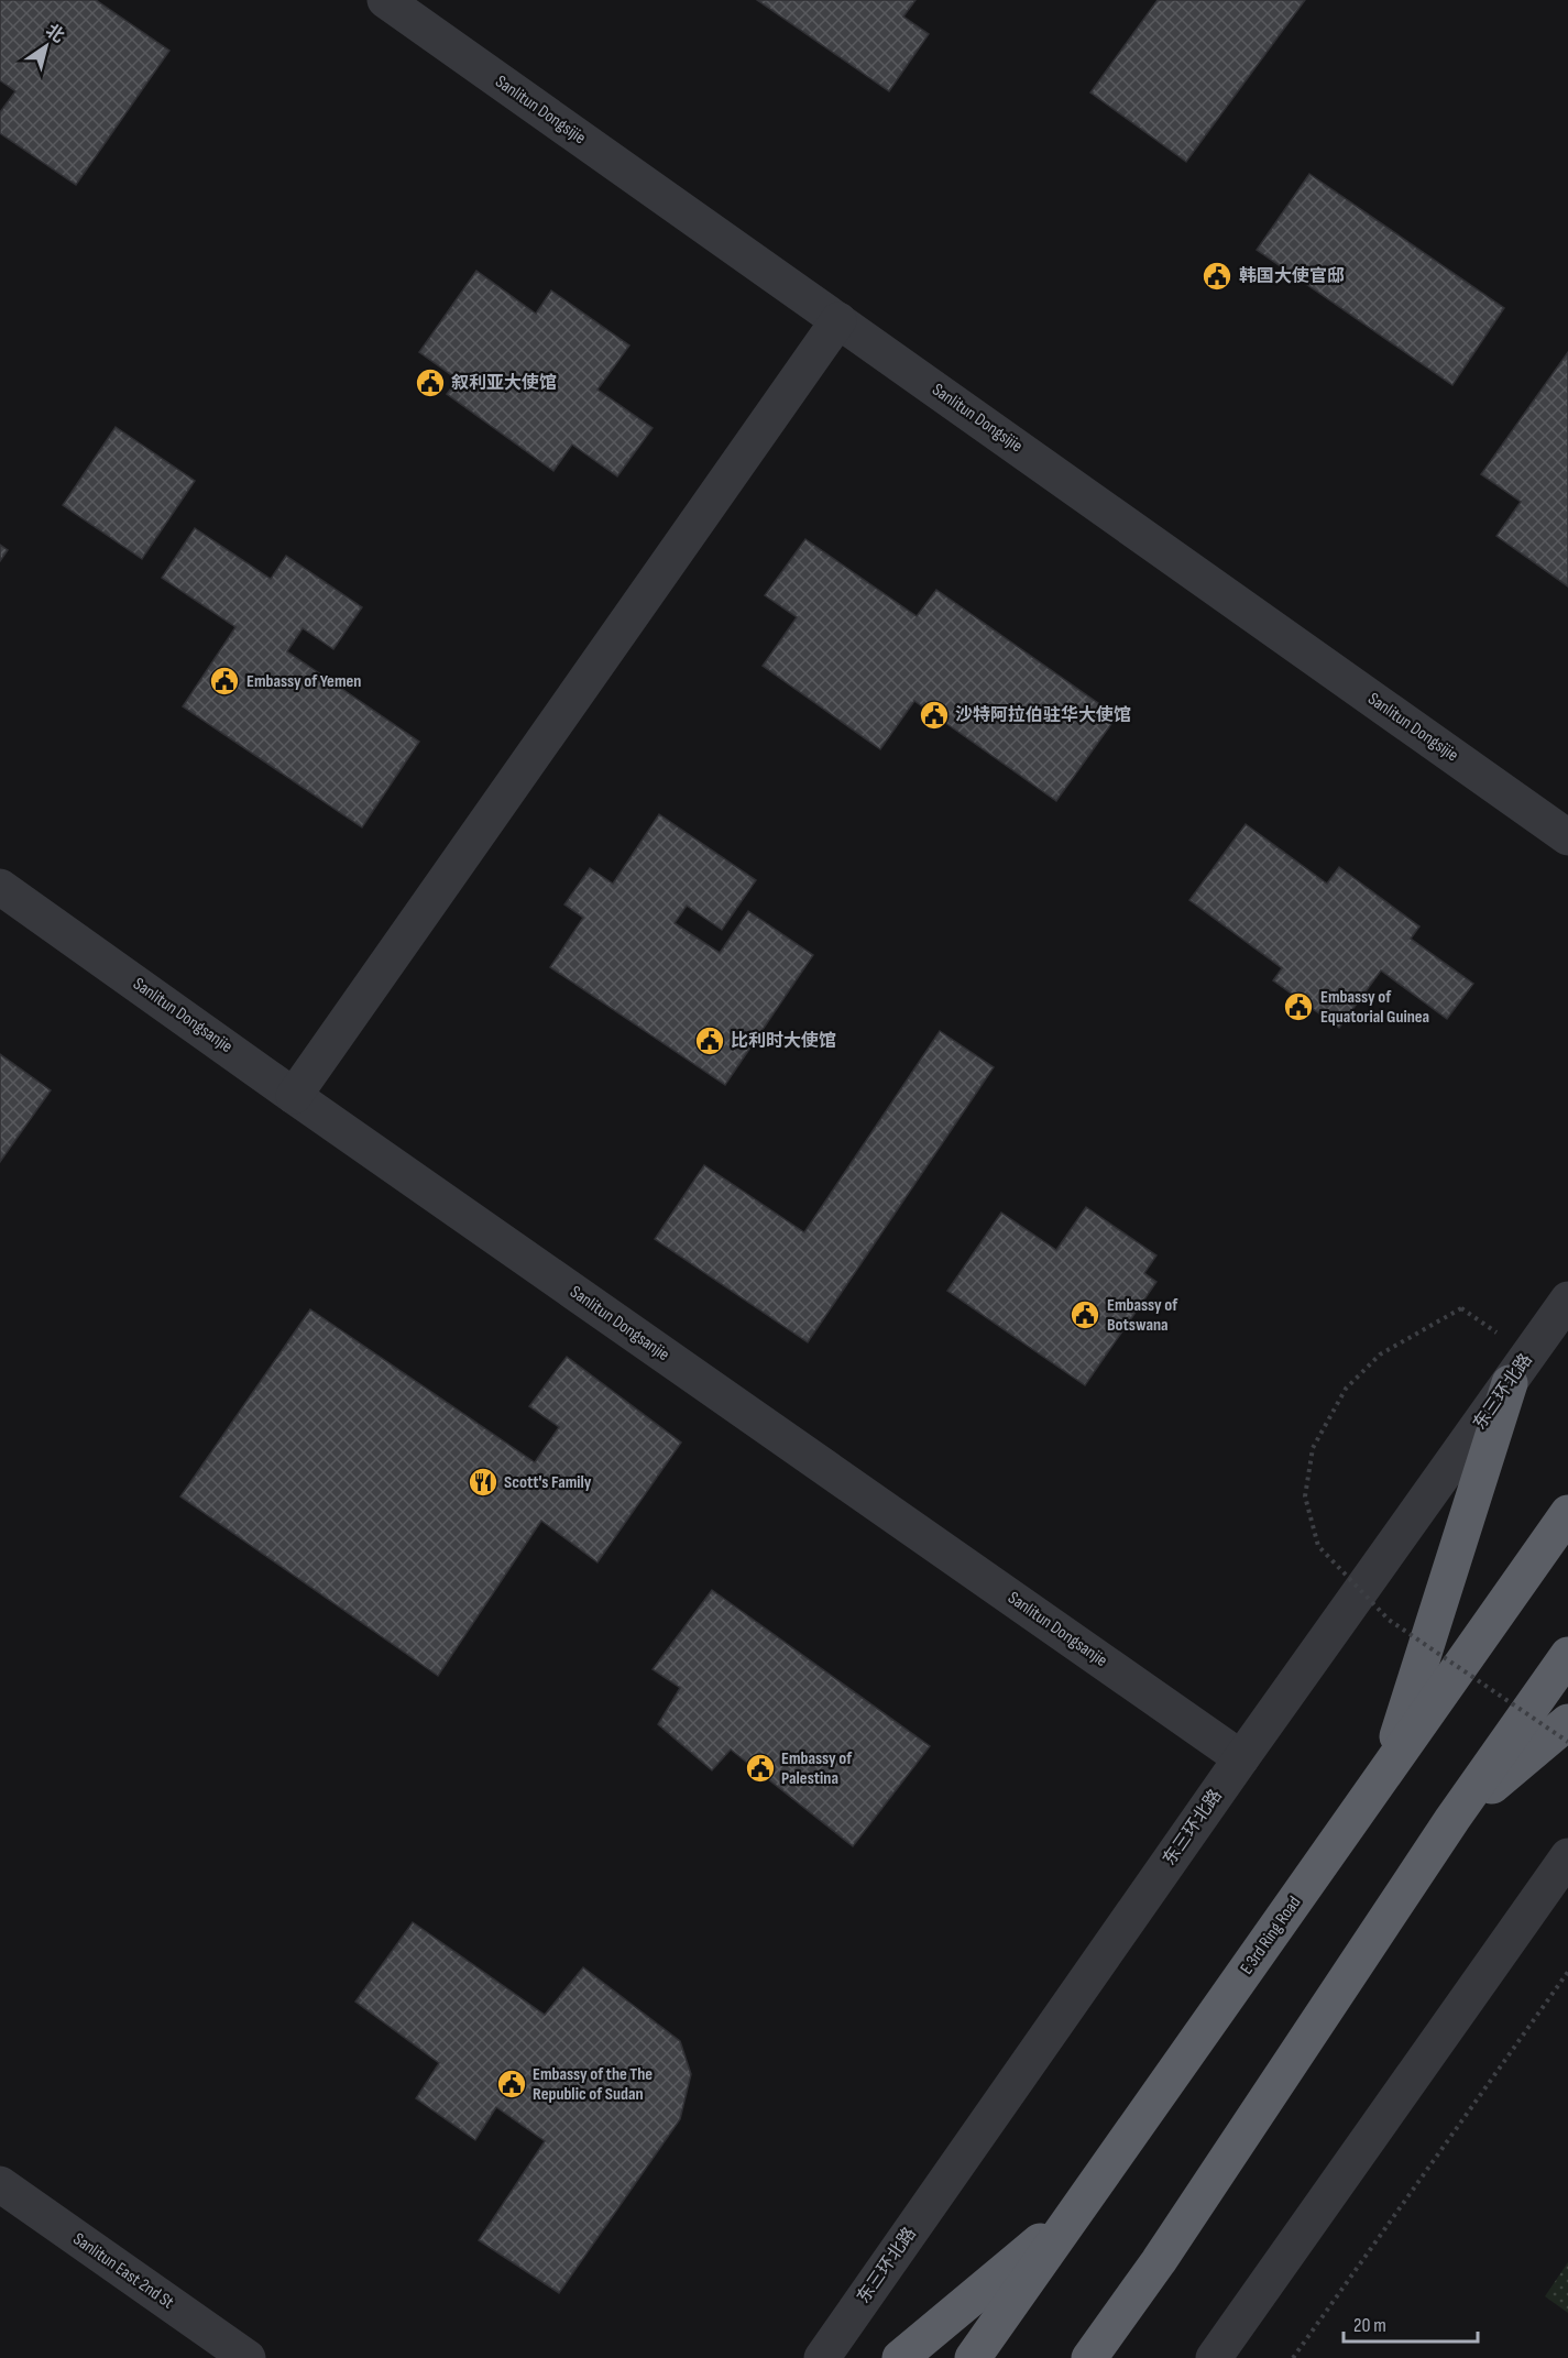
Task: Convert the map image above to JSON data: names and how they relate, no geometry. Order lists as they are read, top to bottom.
{
  "streets": {
    "highway": ["E 3rd Ring Road"],
    "street": [
      "Sanlitun Dongsijie",
      "Sanlitun Dongsanjie",
      "东三环北路",
      "Sanlitun East 2nd St"
    ]
  },
  "crossings": [
    ["Sanlitun Dongsanjie", "东三环北路"]
  ],
  "places": {
    "public building": [
      "韩国大使官邸",
      "叙利亚大使馆",
      "Embassy of Yemen",
      "沙特阿拉伯驻华大使馆",
      "Embassy of Equatorial Guinea",
      "比利时大使馆",
      "Embassy of Botswana",
      "Embassy of Palestina",
      "Embassy of the The Republic of Sudan"
    ],
    "restaurant": ["Scott's Family"]
  },
  "scale_bar": "20 m",
  "north": "top right"
}
